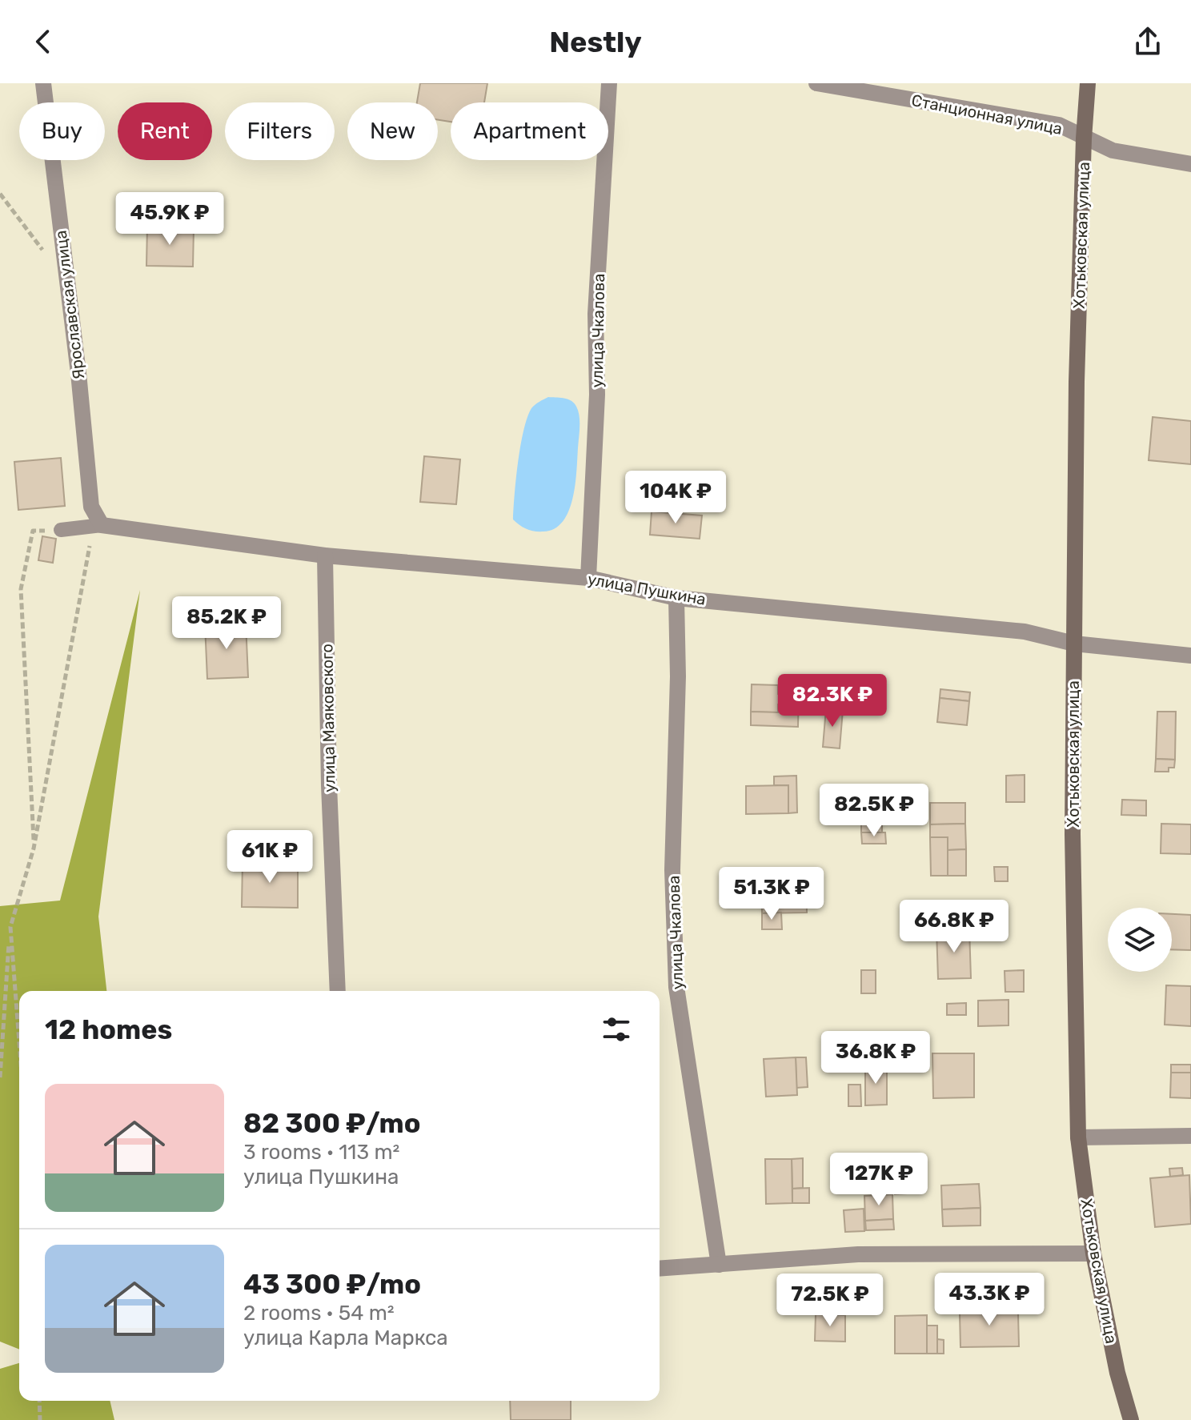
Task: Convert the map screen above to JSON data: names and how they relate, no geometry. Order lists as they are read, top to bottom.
{
  "streets": {
    "main road": ["Хотьковская улица"],
    "street": [
      "Станционная улица",
      "Ярославская улица",
      "улица Чкалова",
      "улица Пушкина",
      "улица Маяковского"
    ]
  },
  "crossings": [
    ["Станционная улица", "Хотьковская улица"],
    ["Хотьковская улица", "улица Пушкина"],
    ["Ярославская улица", "улица Пушкина"],
    ["улица Чкалова", "улица Пушкина"],
    ["улица Пушкина", "улица Маяковского"]
  ],
  "page": {
    "header": "Nestly",
    "chip": [
      "Buy",
      "Rent",
      "Filters",
      "New",
      "Apartment"
    ],
    "price": [
      "45.9K ₽",
      "104K ₽",
      "85.2K ₽",
      "82.3K ₽",
      "82.5K ₽",
      "61K ₽",
      "51.3K ₽",
      "66.8K ₽",
      "36.8K ₽",
      "127K ₽",
      "43.3K ₽",
      "72.5K ₽"
    ],
    "heading": "12 homes",
    "list": [
      {
        "name": "82 300 ₽/mo",
        "note": "3 rooms · 113 m² · улица Пушкина"
      },
      {
        "name": "43 300 ₽/mo",
        "note": "2 rooms · 54 m² · улица Карла Маркса"
      }
    ]
  }
}
